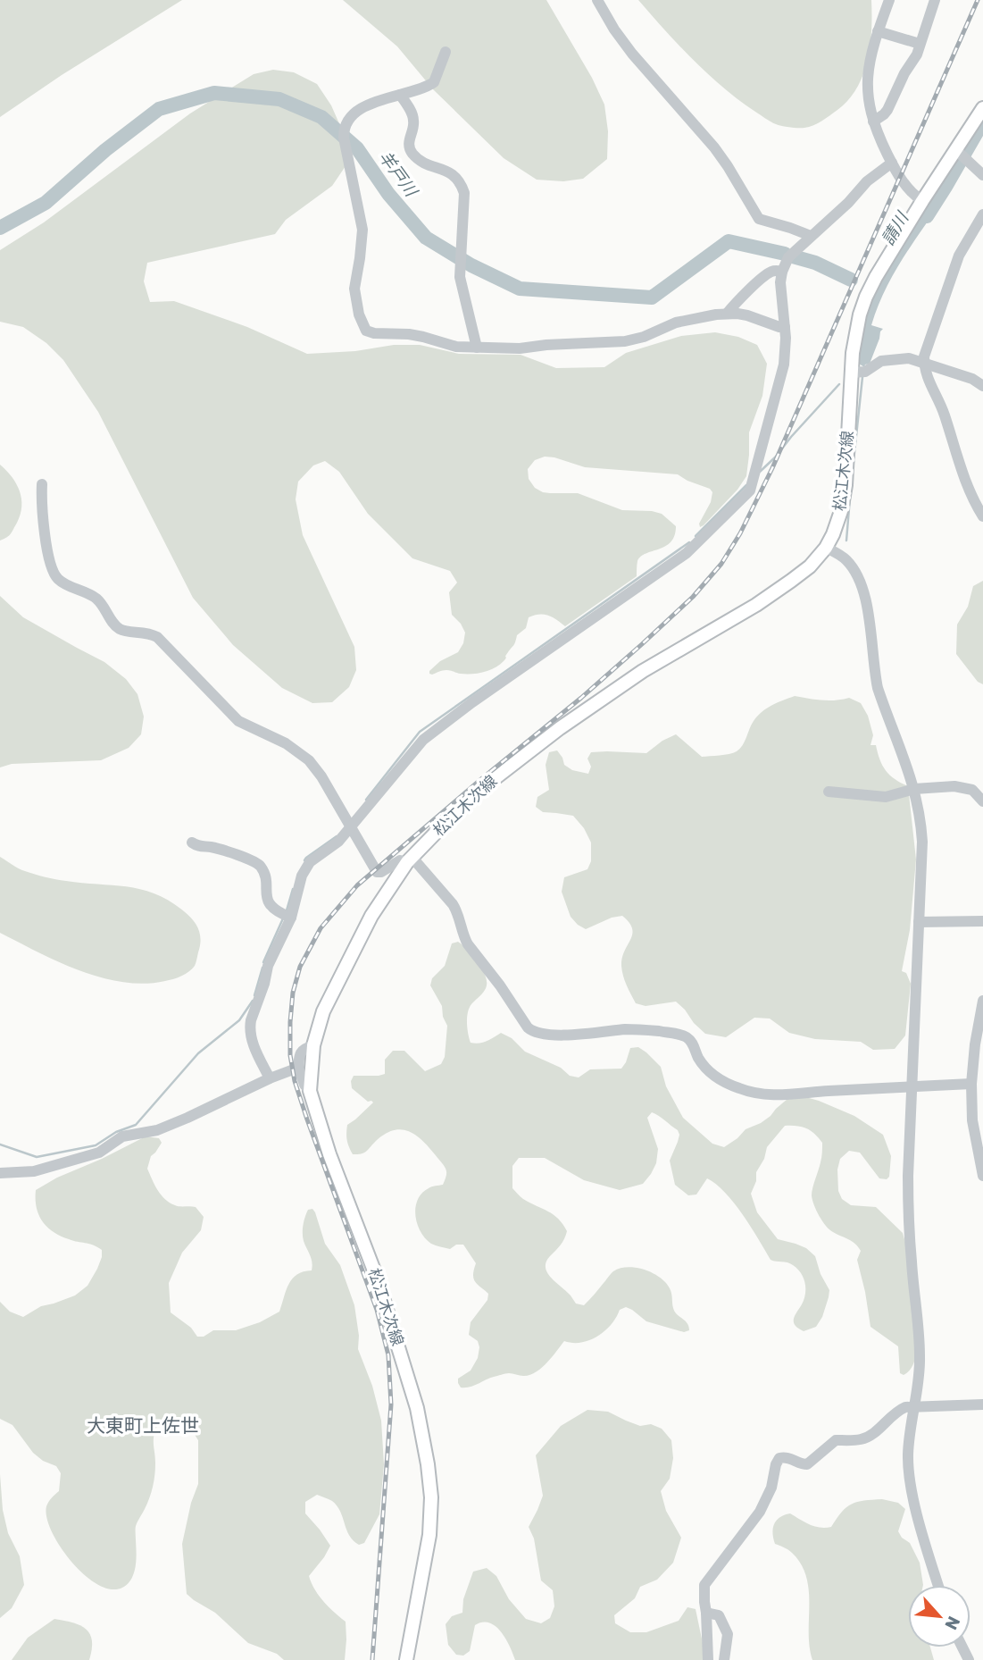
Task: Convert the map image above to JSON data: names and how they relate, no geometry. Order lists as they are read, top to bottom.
{
  "streets": {
    "main road": ["松江木次線"]
  },
  "districts": ["大東町上佐世"],
  "water": ["羊戸川", "請川"],
  "north": "bottom right"
}
